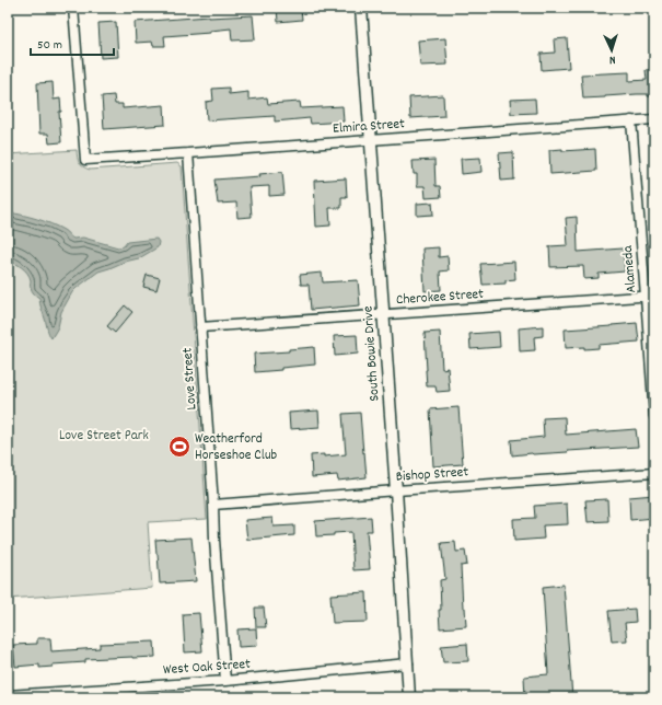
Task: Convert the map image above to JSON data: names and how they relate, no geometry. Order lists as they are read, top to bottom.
{
  "streets": {
    "street": [
      "Elmira Street",
      "Alameda",
      "Cherokee Street",
      "South Bowie Drive",
      "Love Street",
      "Bishop Street",
      "West Oak Street"
    ]
  },
  "crossings": [
    ["Elmira Street", "Alameda"],
    ["Elmira Street", "South Bowie Drive"],
    ["Elmira Street", "Love Street"],
    ["Alameda", "Cherokee Street"],
    ["Cherokee Street", "South Bowie Drive"],
    ["Cherokee Street", "Love Street"],
    ["South Bowie Drive", "Bishop Street"],
    ["South Bowie Drive", "West Oak Street"],
    ["Love Street", "Bishop Street"],
    ["Love Street", "West Oak Street"]
  ],
  "parks": ["Love Street Park"],
  "places": {
    "sports": ["Weatherford Horseshoe Club"]
  },
  "scale_bar": "50 m",
  "north": "bottom"
}
